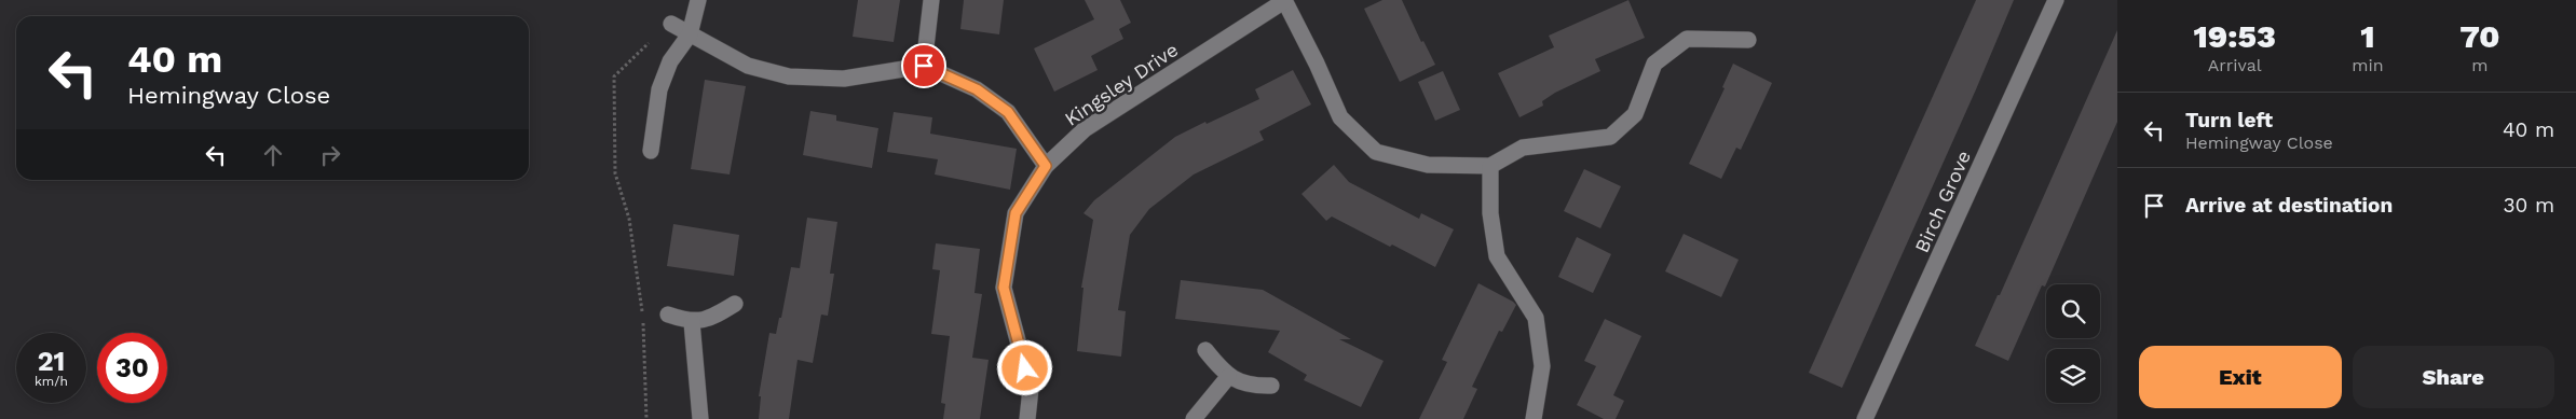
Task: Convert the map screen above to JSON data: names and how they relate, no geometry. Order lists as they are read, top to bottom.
{
  "streets": {
    "street": ["Kingsley Drive", "Birch Grove"]
  },
  "page": {
    "eta": [
      "19:53",
      "Arrival",
      "1",
      "min",
      "70",
      "m"
    ],
    "turn": ["40 m", "Hemingway Close"],
    "list": [
      {
        "name": "Turn left",
        "note": "Hemingway Close",
        "value": "40 m"
      },
      {
        "name": "Arrive at destination",
        "value": "30 m"
      }
    ],
    "speed": "21 km/h",
    "limit": "30",
    "buttons": ["Exit", "Share"]
  }
}
